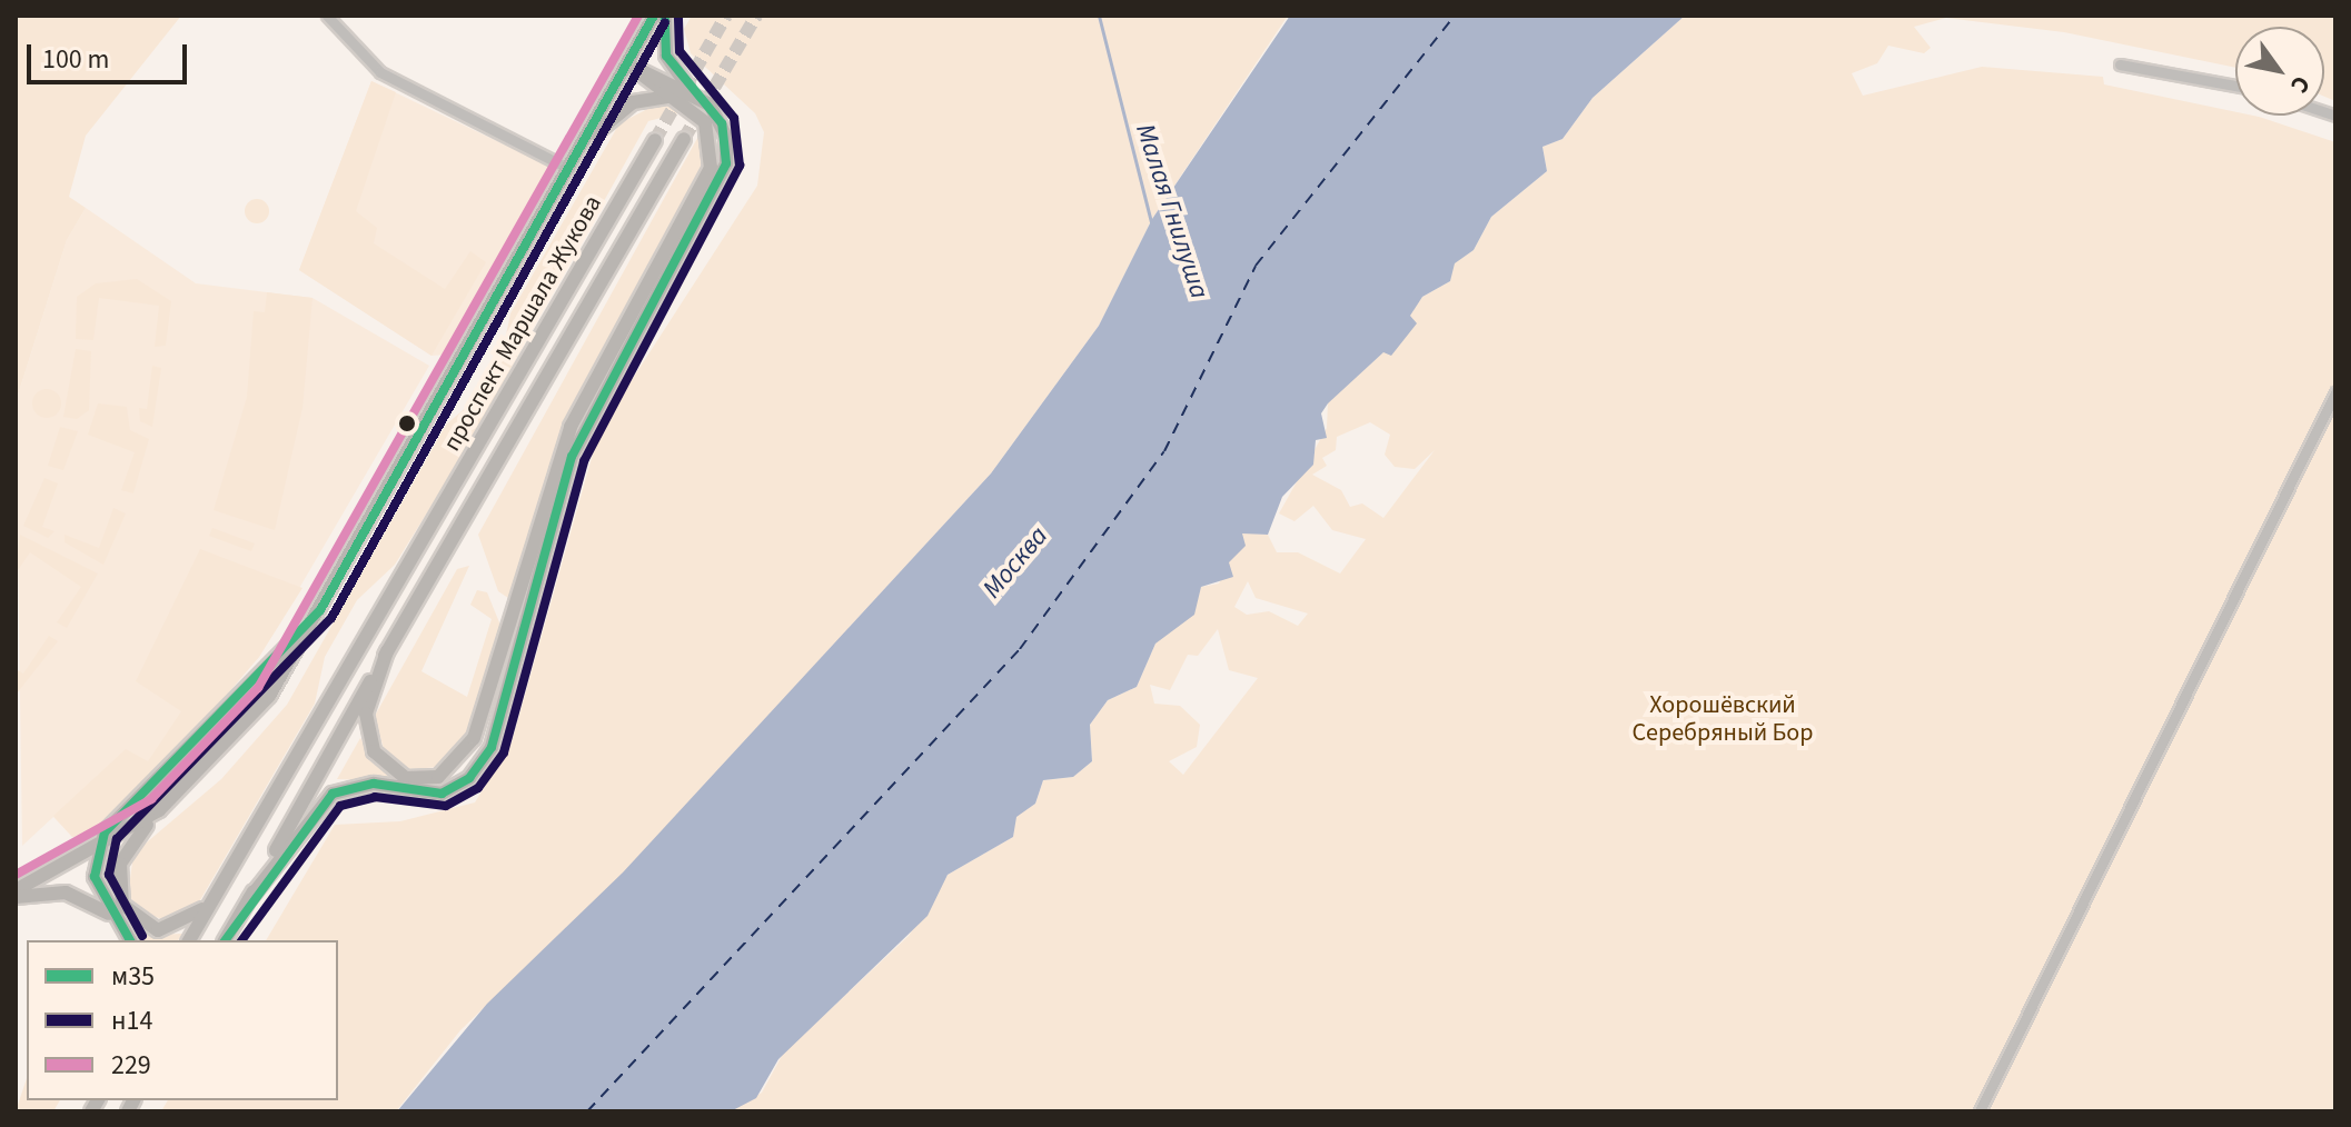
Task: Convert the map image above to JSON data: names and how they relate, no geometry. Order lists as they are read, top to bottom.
{
  "streets": {
    "main road": ["проспект Маршала Жукова"]
  },
  "water": ["Малая Гнилуша", "Москва"],
  "parks": ["Хорошёвский Серебряный Бор"],
  "lines": ["transit line м35", "transit line н14", "transit line 229"],
  "legend": ["м35", "н14", "229"],
  "scale_bar": "100 m",
  "north": "bottom right"
}
